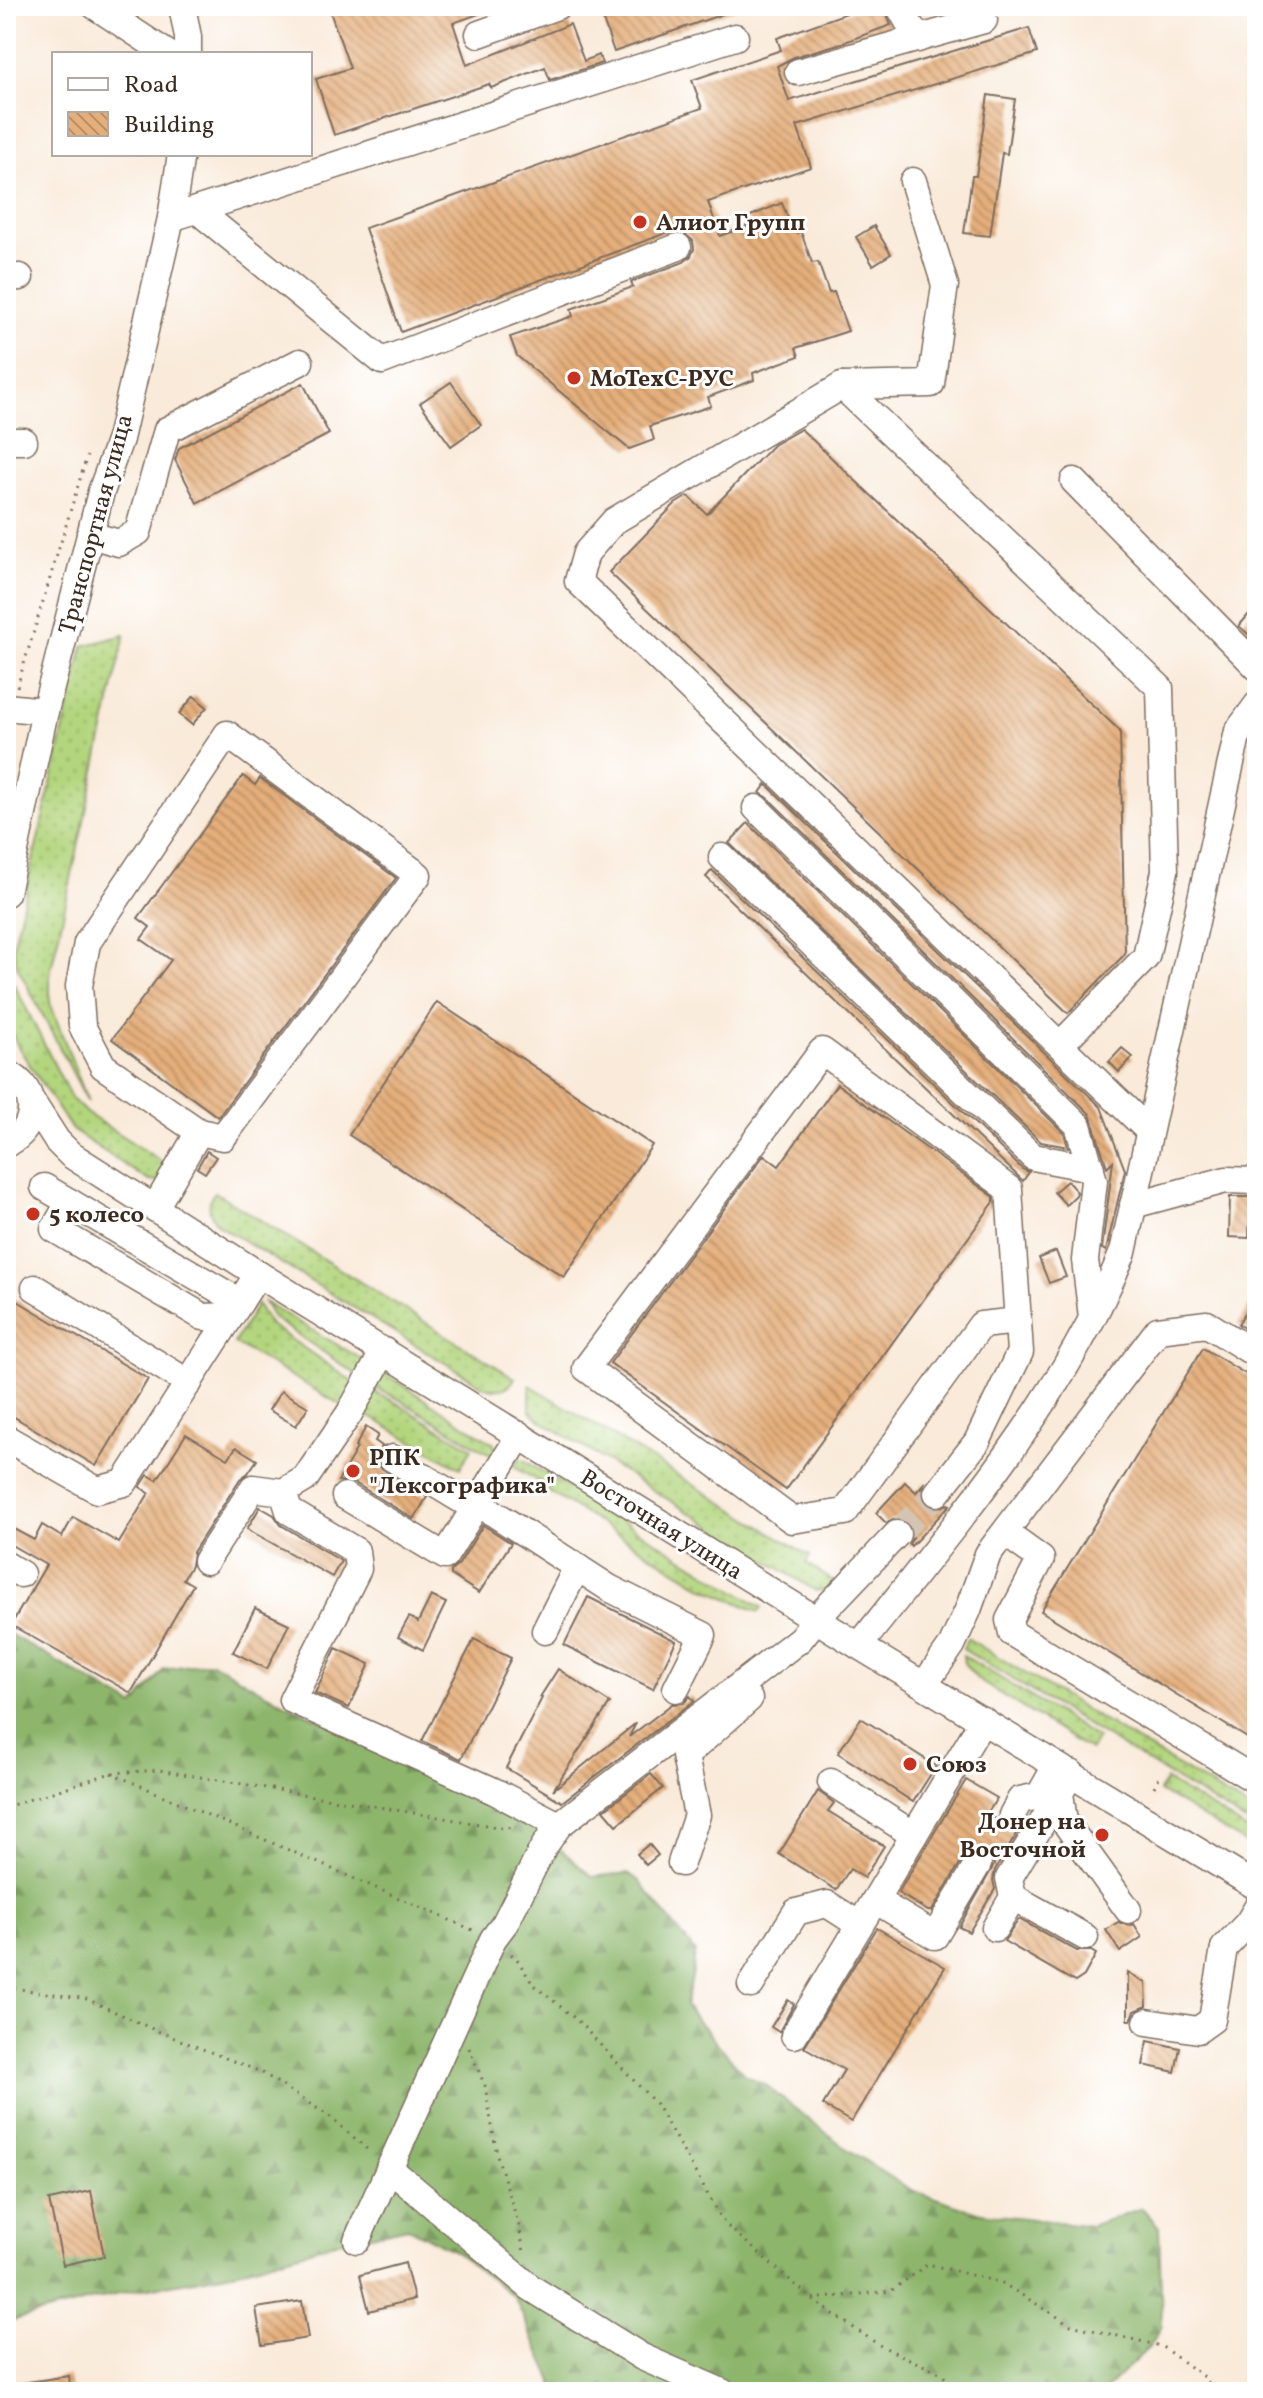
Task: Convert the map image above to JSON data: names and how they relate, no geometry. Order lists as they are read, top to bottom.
{
  "streets": {
    "street": ["Транспортная улица", "Восточная улица"]
  },
  "places": [
    "Алиот Групп",
    "МоТехС-РУС",
    "5 колесо",
    "РПК \"Лексографика\"",
    "Союз",
    "Донер на Восточной"
  ],
  "legend": ["Road", "Building"]
}
